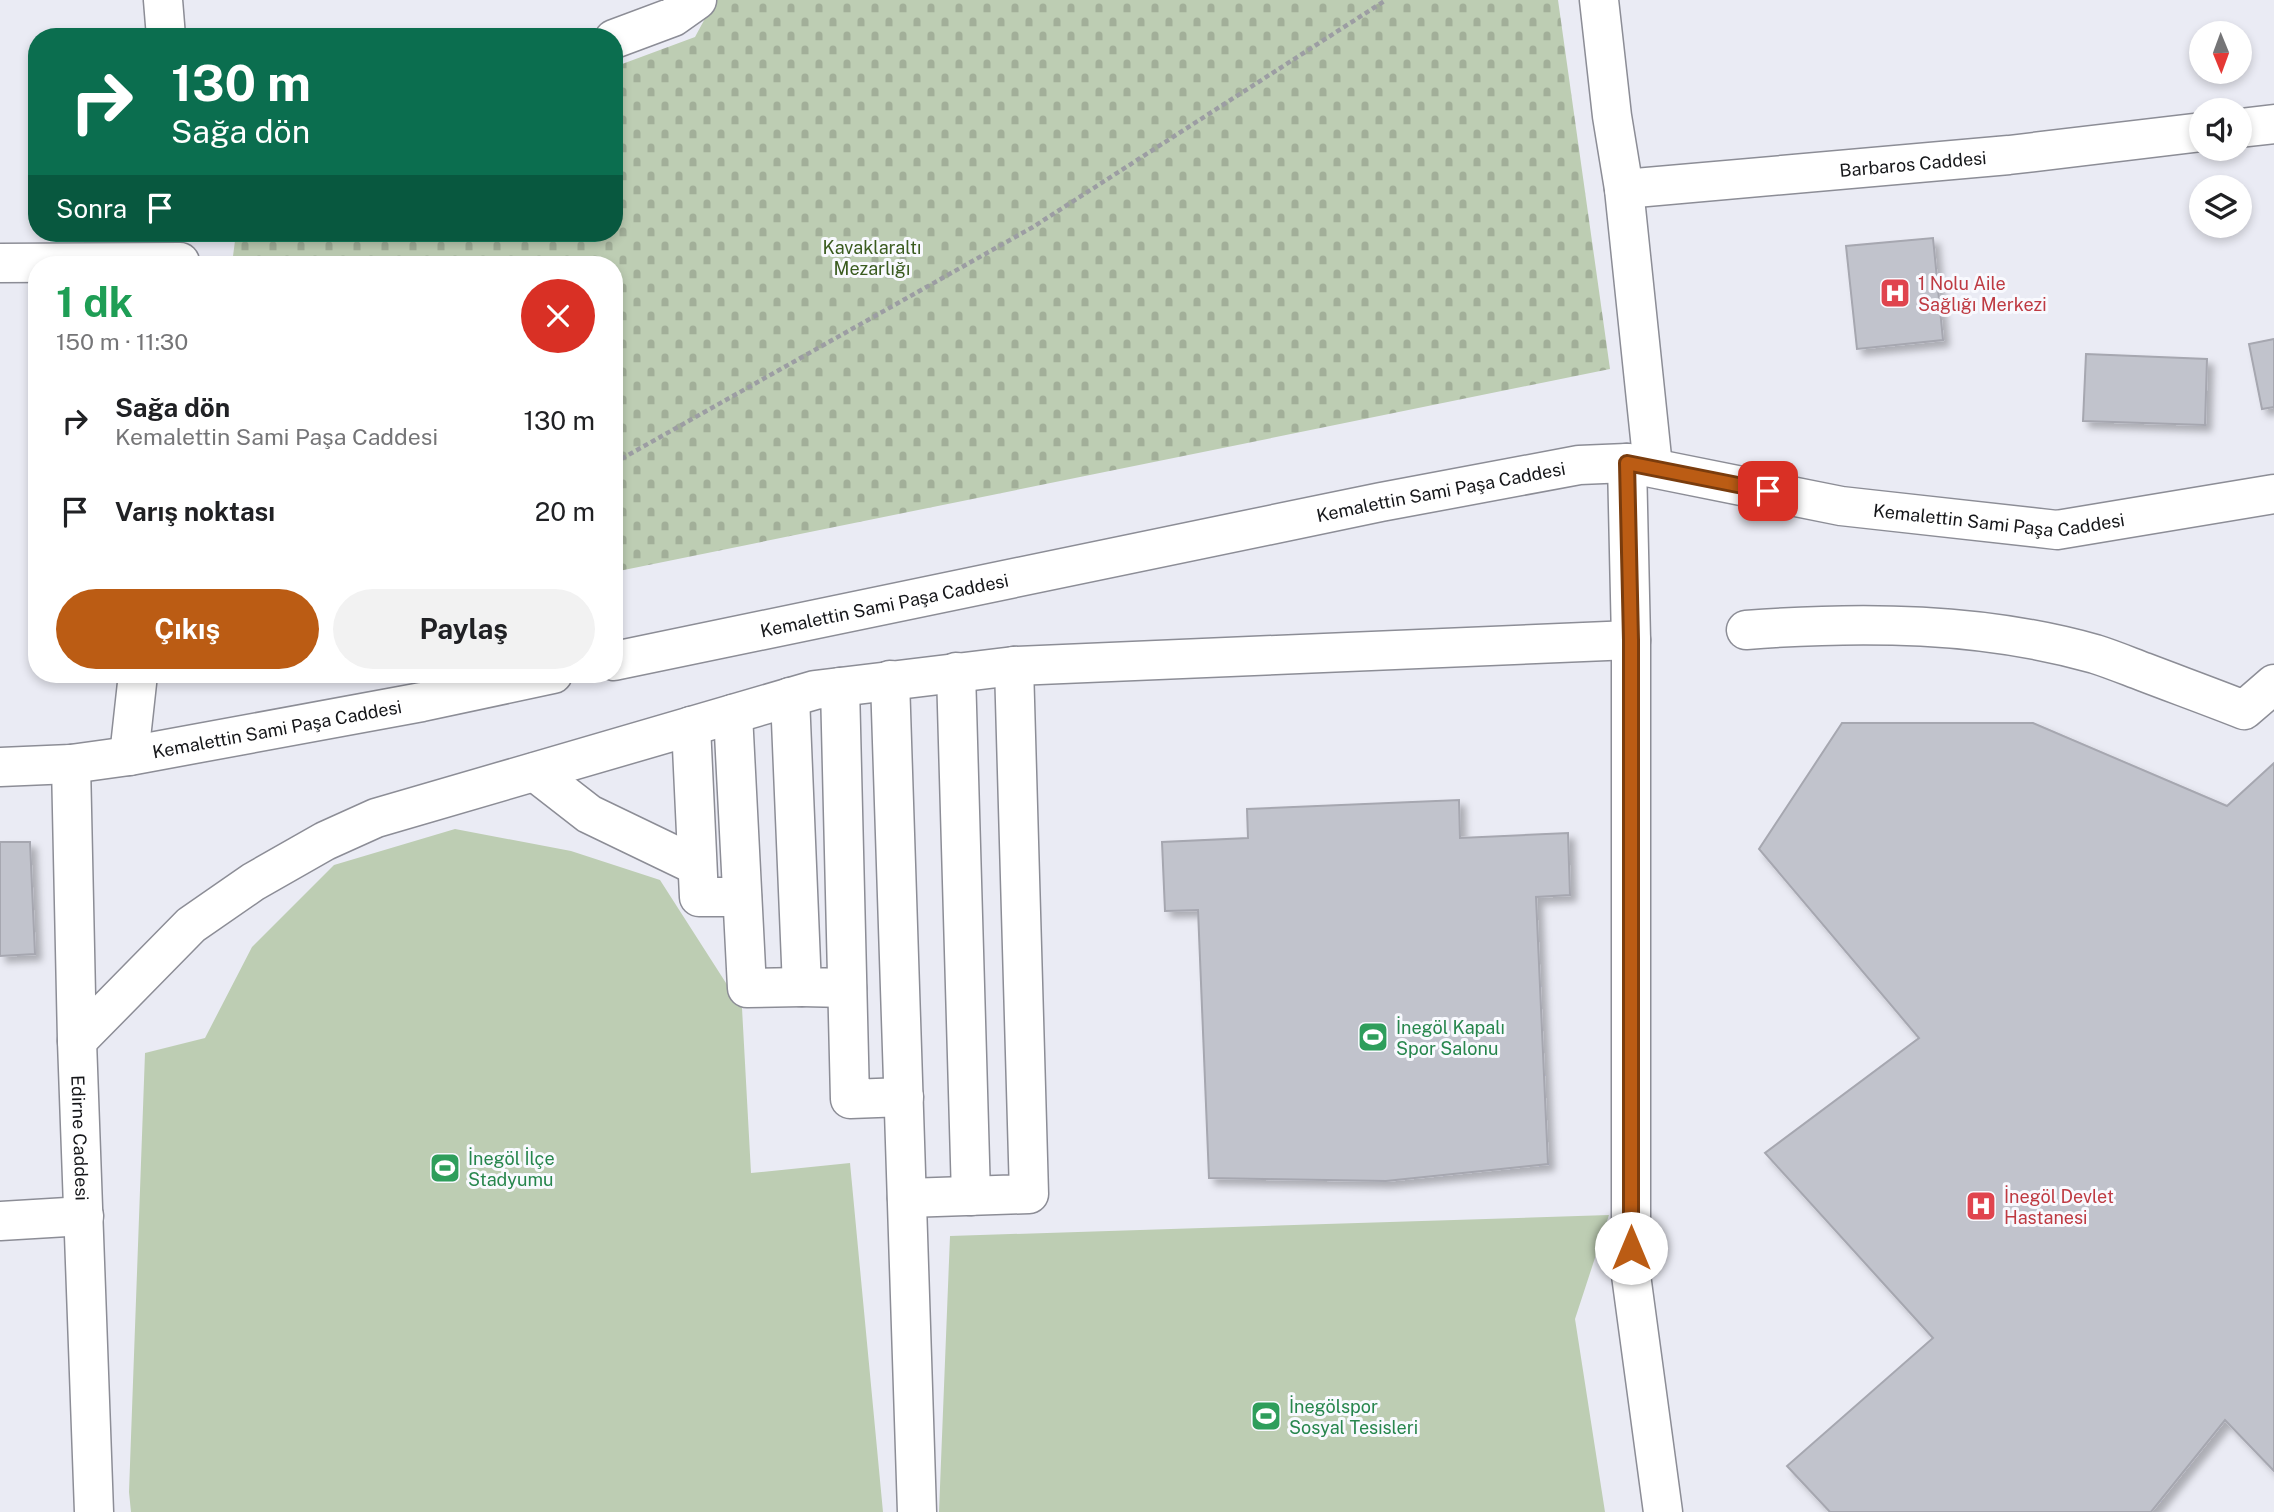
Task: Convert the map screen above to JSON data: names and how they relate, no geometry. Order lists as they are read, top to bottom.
{
  "streets": {
    "street": ["Barbaros Caddesi", "Kemalettin Sami Paşa Caddesi", "Edirne Caddesi"]
  },
  "crossings": [
    ["Kemalettin Sami Paşa Caddesi", "Edirne Caddesi"]
  ],
  "parks": ["Kavaklaraltı Mezarlığı"],
  "places": {
    "hospital": ["1 Nolu Aile Sağlığı Merkezi", "İnegöl Devlet Hastanesi"],
    "sports": ["İnegöl Kapalı Spor Salonu", "İnegöl İlçe Stadyumu", "İnegölspor Sosyal Tesisleri"]
  },
  "north": "bottom",
  "page": {
    "turn": ["130 m", "Sağa dön"],
    "then": "Sonra",
    "heading": ["1 dk", "150 m · 11:30"],
    "list": [
      {
        "name": "Sağa dön",
        "note": "Kemalettin Sami Paşa Caddesi",
        "value": "130 m"
      },
      {
        "name": "Varış noktası",
        "value": "20 m"
      }
    ],
    "buttons": ["Çıkış", "Paylaş"]
  }
}
